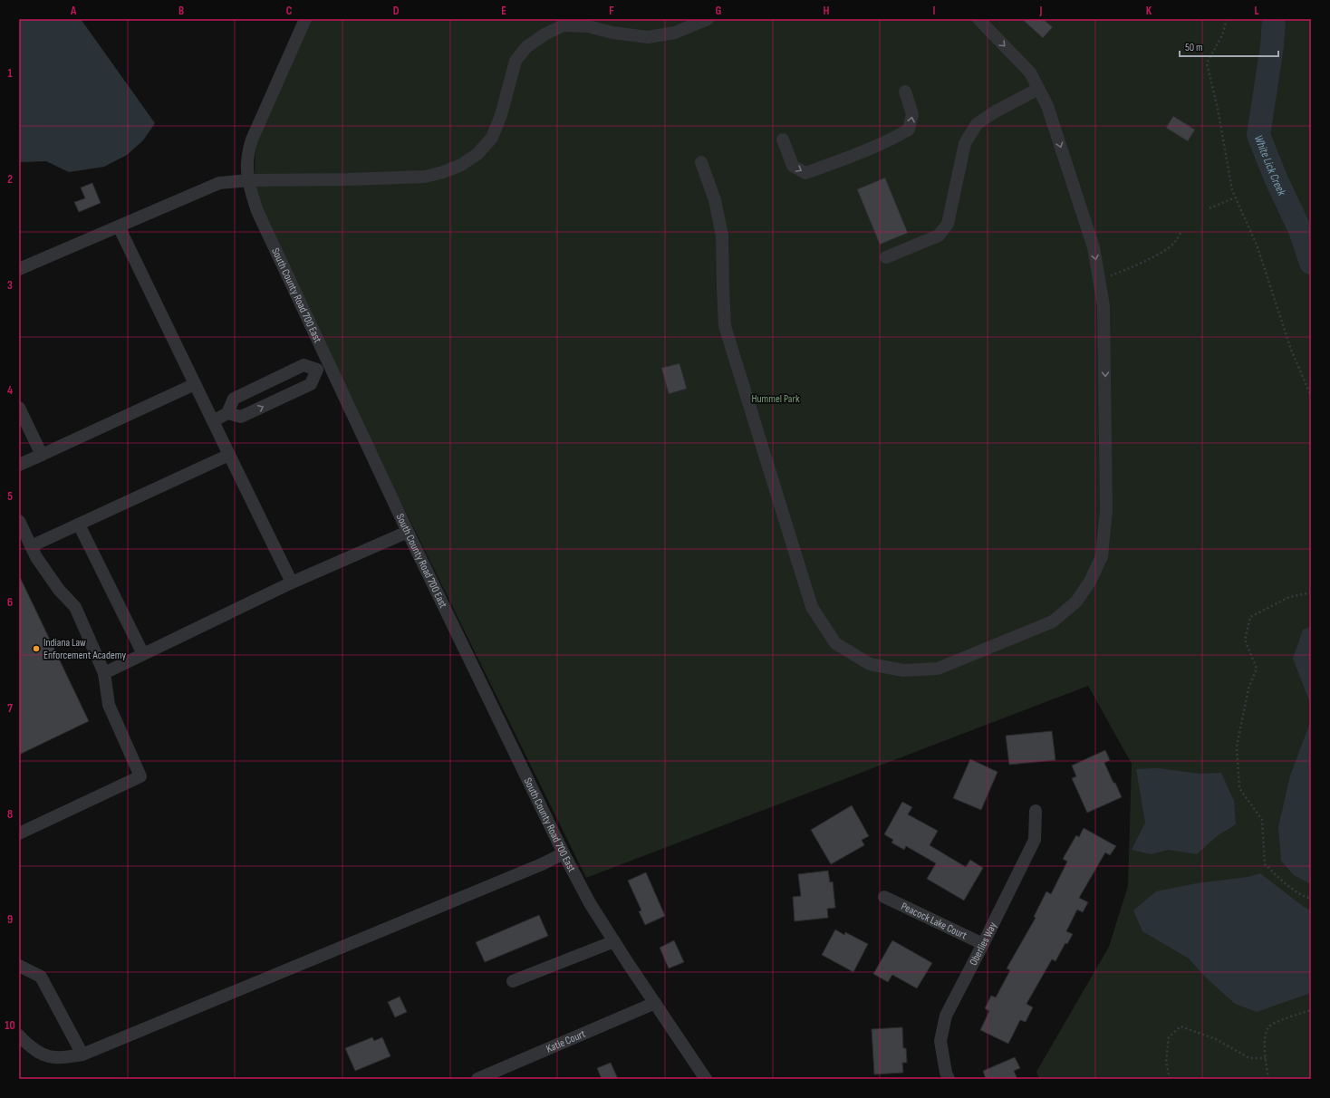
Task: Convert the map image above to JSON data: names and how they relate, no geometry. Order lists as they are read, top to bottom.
{
  "streets": {
    "street": [
      "South County Road 700 East",
      "Peacock Lake Court",
      "Oberlies Way",
      "Katie Court"
    ]
  },
  "crossings": [
    ["South County Road 700 East", "Katie Court"],
    ["Peacock Lake Court", "Oberlies Way"]
  ],
  "water": ["White Lick Creek"],
  "parks": ["Hummel Park"],
  "places": ["Indiana Law Enforcement Academy"],
  "scale_bar": "50 m",
  "grid": {
    "columns": [
      "A",
      "B",
      "C",
      "D",
      "E",
      "F",
      "G",
      "H",
      "I",
      "J",
      "K",
      "L"
    ],
    "rows": [
      "1",
      "2",
      "3",
      "4",
      "5",
      "6",
      "7",
      "8",
      "9",
      "10"
    ]
  }
}
